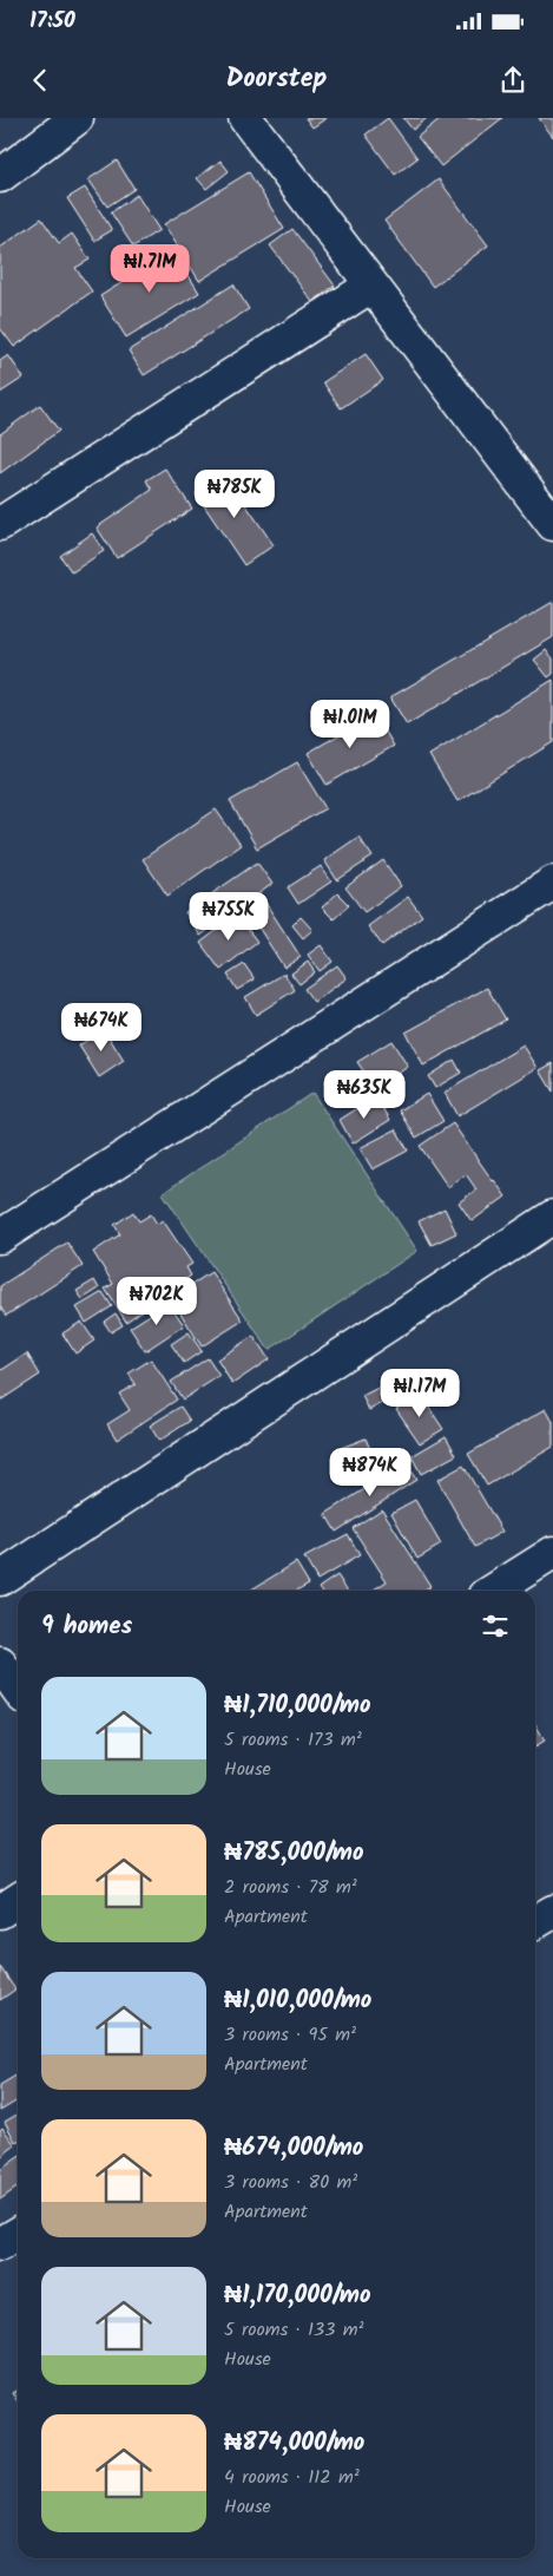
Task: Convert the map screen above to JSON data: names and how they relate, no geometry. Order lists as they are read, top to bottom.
{
  "page": {
    "status": "17:50",
    "header": "Doorstep",
    "price": [
      "₦1.71M",
      "₦785K",
      "₦1.01M",
      "₦755K",
      "₦674K",
      "₦635K",
      "₦702K",
      "₦1.17M",
      "₦874K"
    ],
    "heading": "9 homes",
    "list": [
      {
        "name": "₦1,710,000/mo",
        "note": "5 rooms · 173 m² · House"
      },
      {
        "name": "₦785,000/mo",
        "note": "2 rooms · 78 m² · Apartment"
      },
      {
        "name": "₦1,010,000/mo",
        "note": "3 rooms · 95 m² · Apartment"
      },
      {
        "name": "₦674,000/mo",
        "note": "3 rooms · 80 m² · Apartment"
      },
      {
        "name": "₦1,170,000/mo",
        "note": "5 rooms · 133 m² · House"
      },
      {
        "name": "₦874,000/mo",
        "note": "4 rooms · 112 m² · House"
      }
    ]
  }
}
